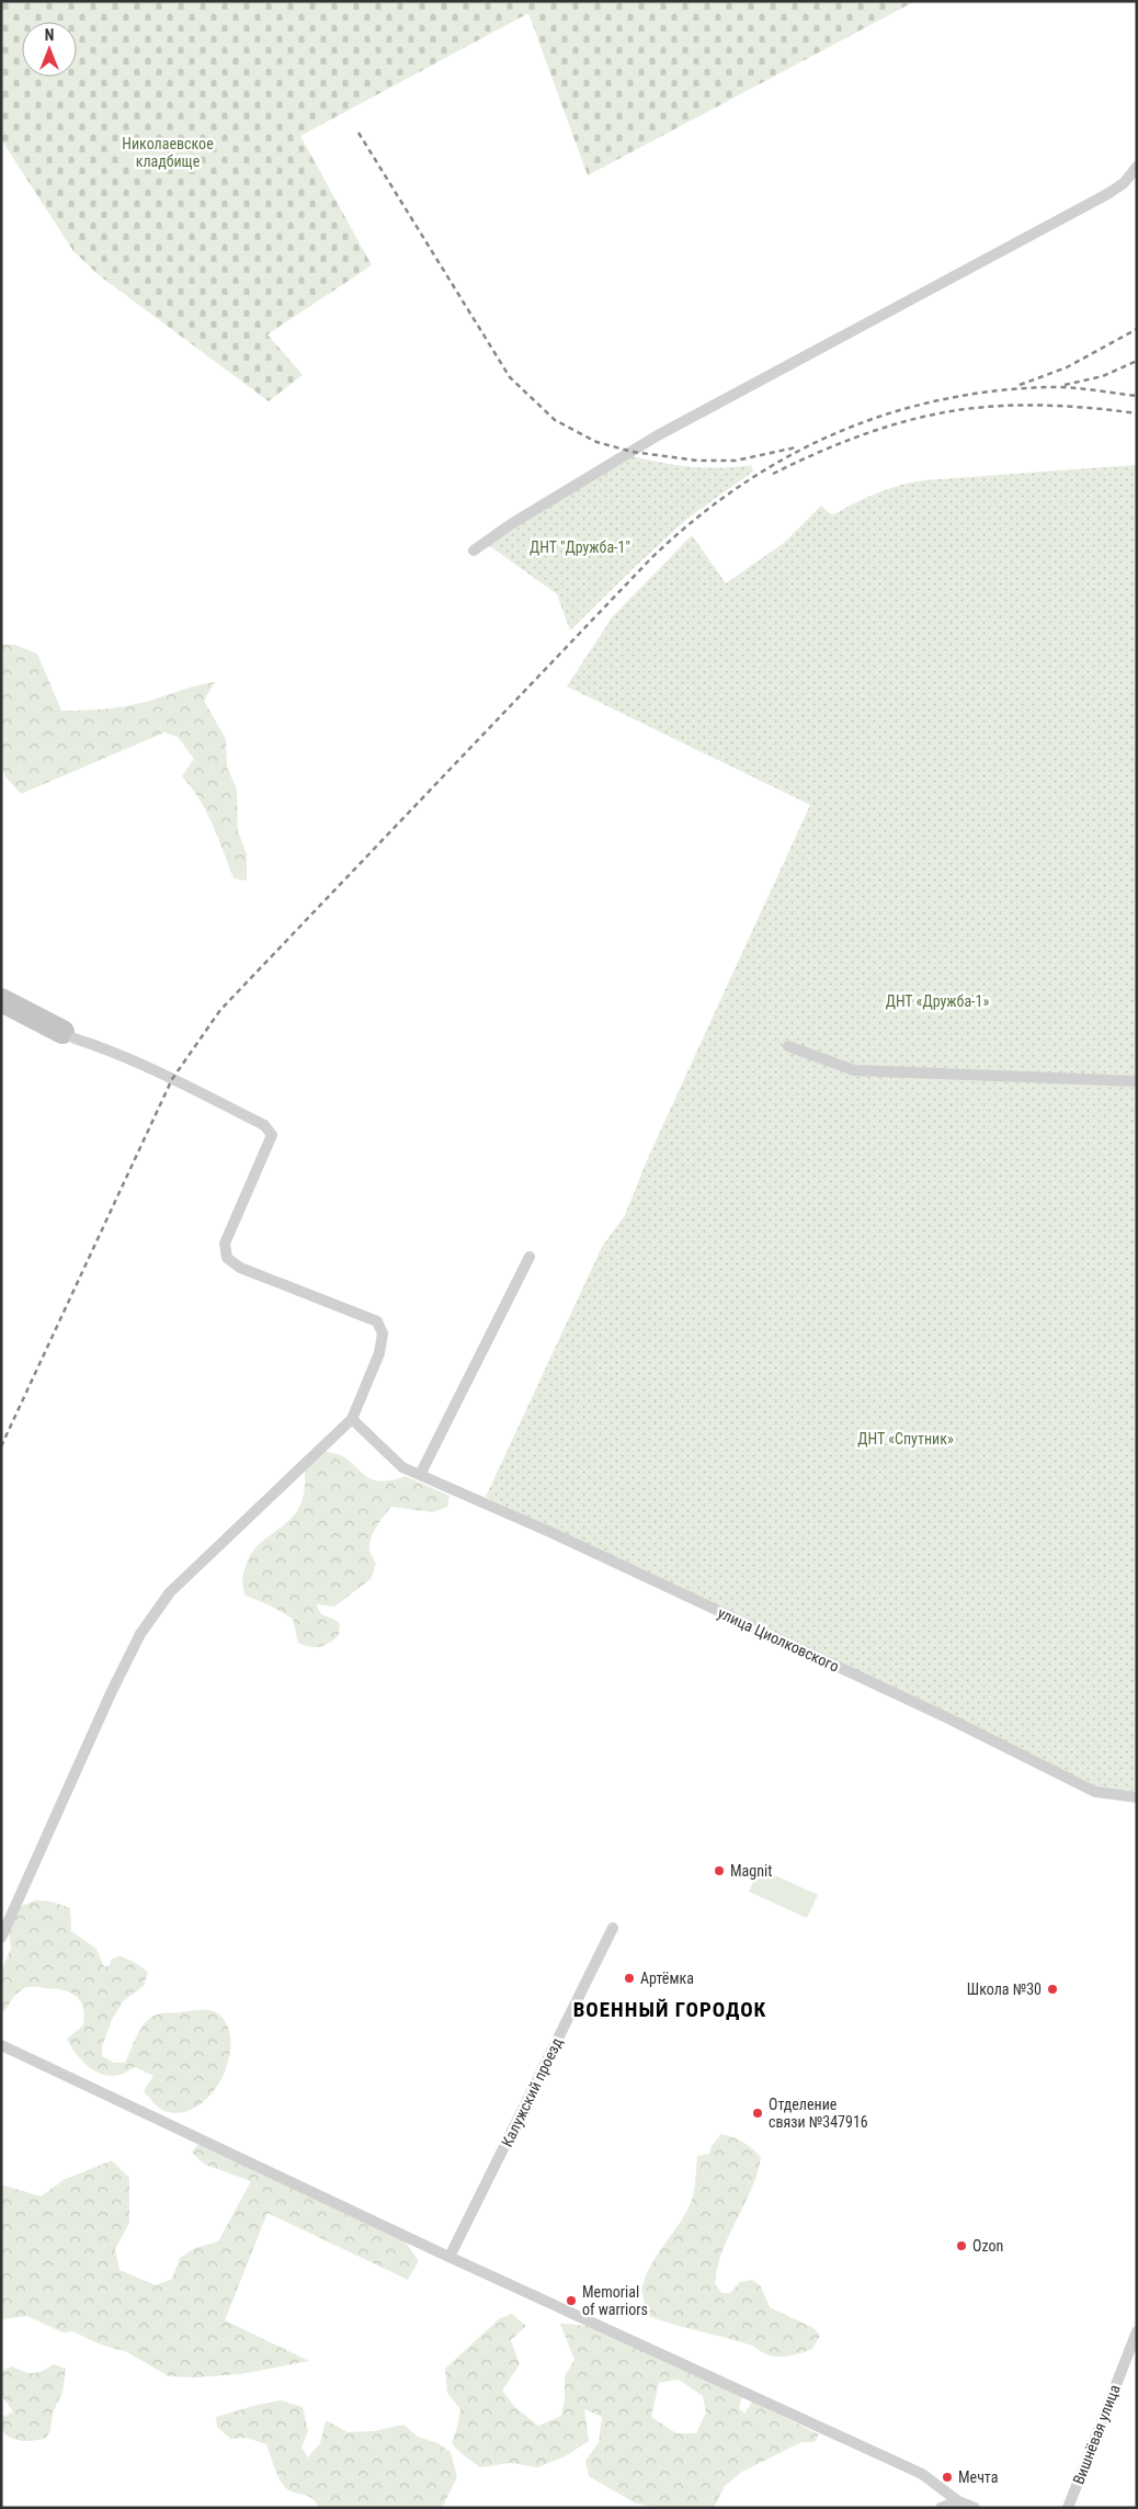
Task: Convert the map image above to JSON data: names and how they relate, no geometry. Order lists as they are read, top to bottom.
{
  "streets": {
    "street": ["улица Циолковского", "Калужский проезд", "Вишнёвая улица"]
  },
  "districts": ["ВОЕННЫЙ ГОРОДОК"],
  "parks": [
    "Николаевское кладбище",
    "ДНТ \"Дружба-1\"",
    "ДНТ «Дружба-1»",
    "ДНТ «Спутник»"
  ],
  "places": [
    "Magnit",
    "Артёмка",
    "Школа №30",
    "Отделение связи №347916",
    "Ozon",
    "Memorial of warriors",
    "Мечта"
  ],
  "north": "top"
}
